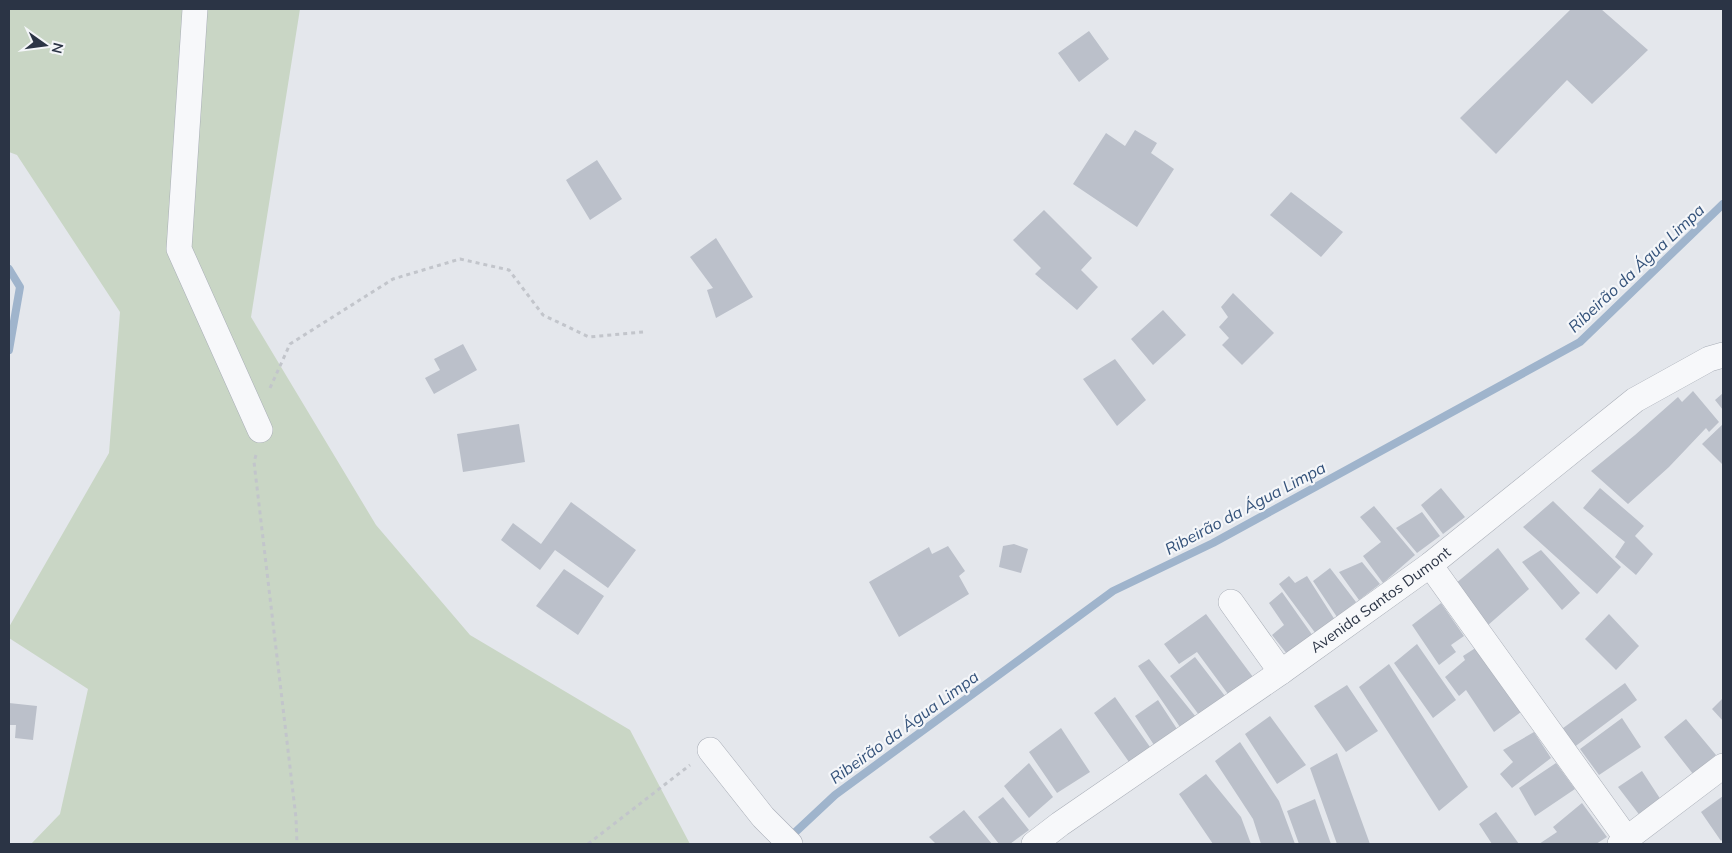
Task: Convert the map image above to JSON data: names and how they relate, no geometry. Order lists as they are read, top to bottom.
{
  "streets": {
    "street": ["Avenida Santos Dumont"]
  },
  "water": ["Ribeirão da Água Limpa"],
  "north": "right"
}
